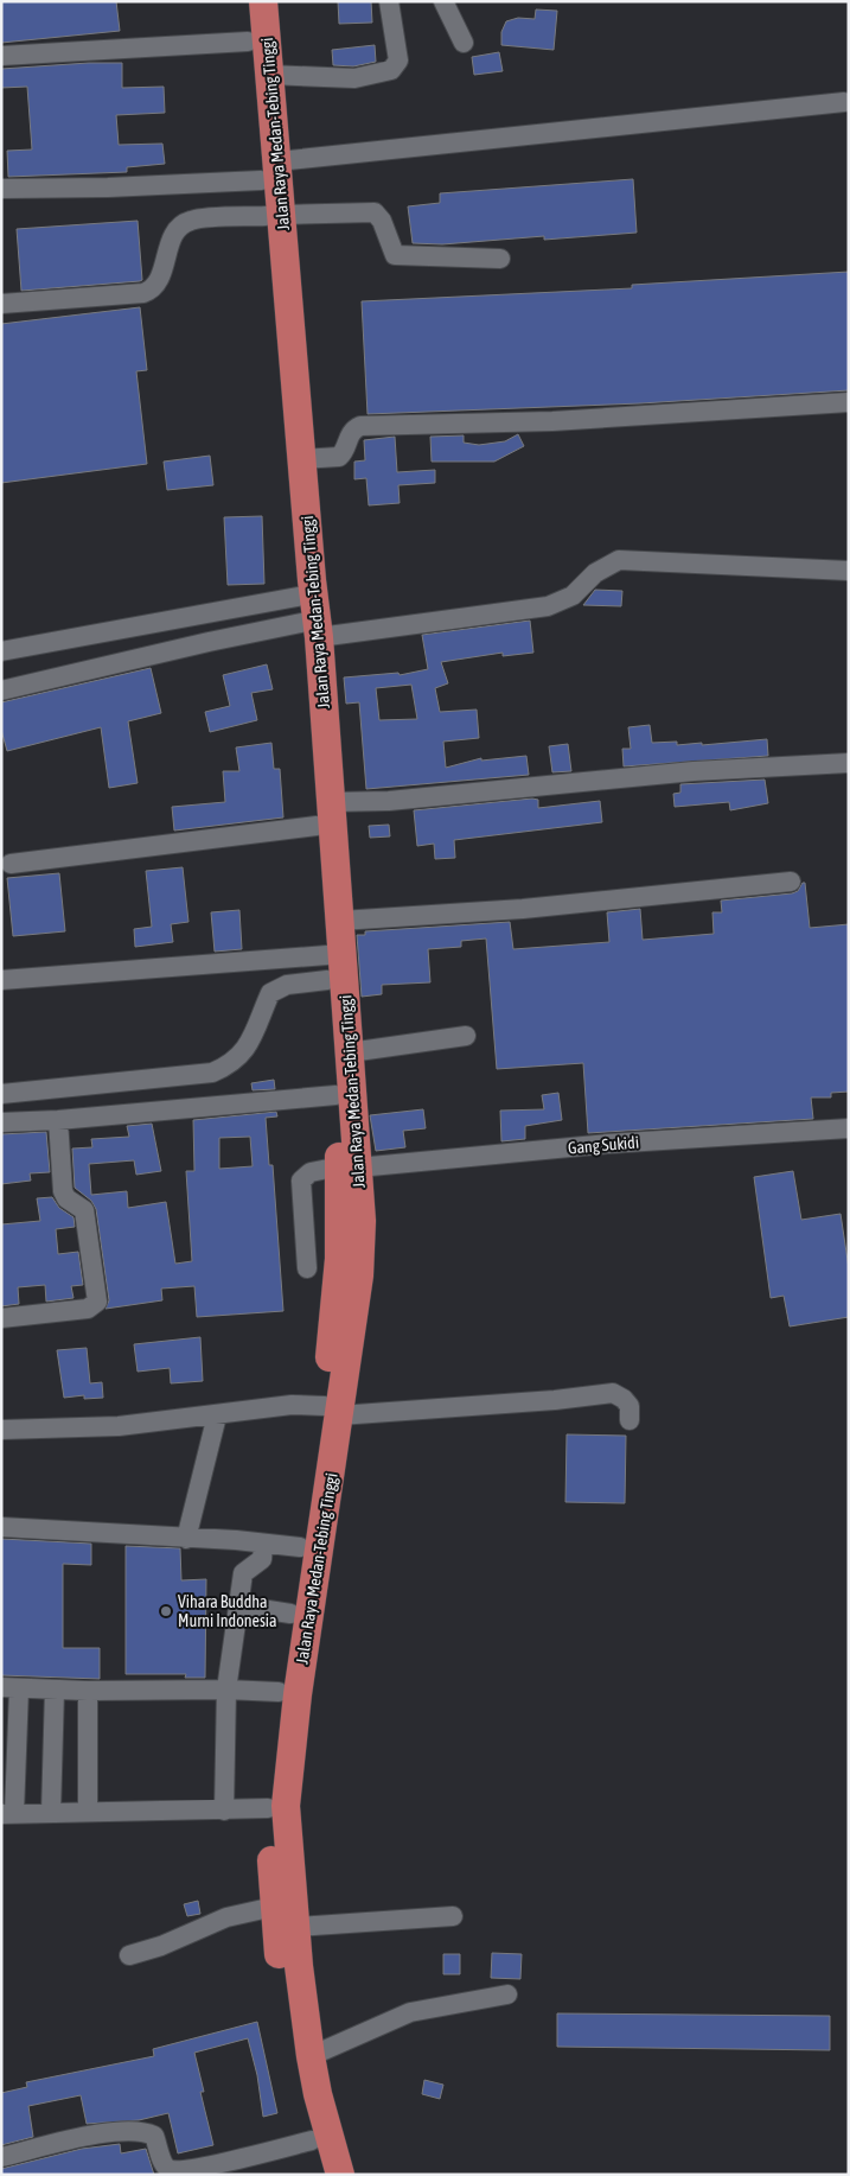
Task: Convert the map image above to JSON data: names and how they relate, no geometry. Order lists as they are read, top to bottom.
{
  "streets": {
    "highway": ["Jalan Raya Medan-Tebing Tinggi"],
    "street": ["Gang Sukidi"]
  },
  "crossings": [
    ["Jalan Raya Medan-Tebing Tinggi", "Gang Sukidi"]
  ],
  "places": ["Vihara Buddha Murni Indonesia"]
}
